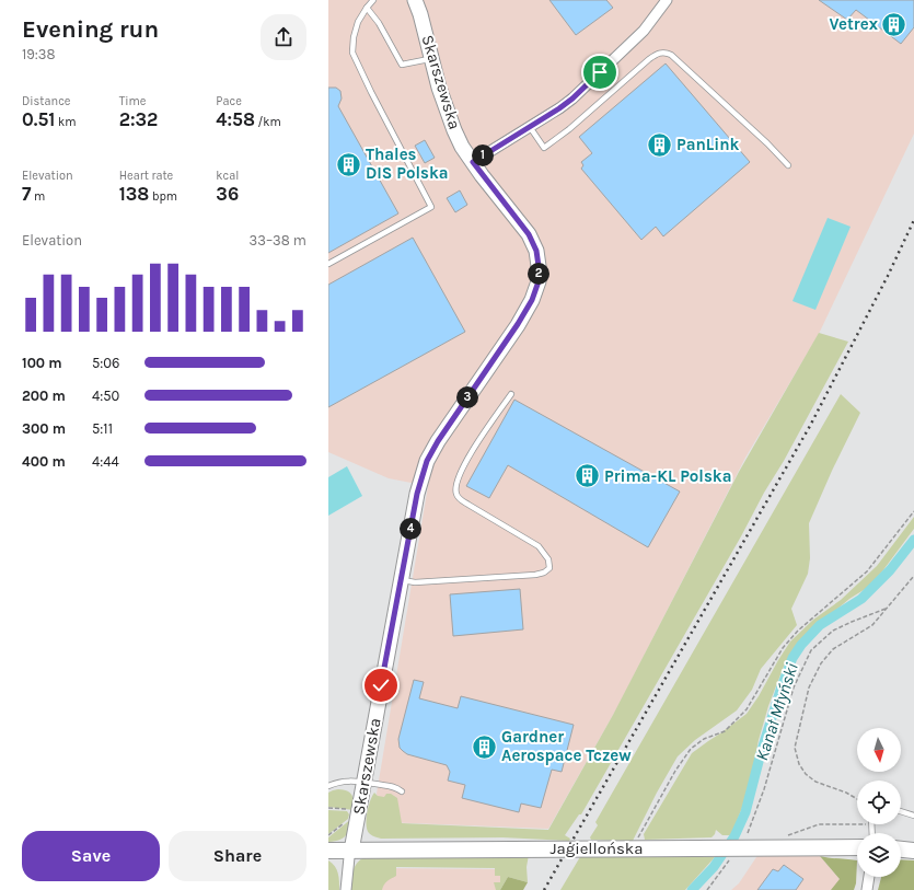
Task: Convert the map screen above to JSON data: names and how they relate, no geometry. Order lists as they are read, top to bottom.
{
  "streets": {
    "main road": ["Jagiellońska"],
    "street": ["Skarszewska"]
  },
  "crossings": [
    ["Skarszewska", "Jagiellońska"]
  ],
  "water": ["Kanał Młyński"],
  "places": {
    "building": [
      "Vetrex",
      "PanLink",
      "Thales DIS Polska",
      "Prima-KL Polska",
      "Gardner Aerospace Tczew"
    ]
  },
  "north": "bottom",
  "page": {
    "heading": ["Evening run", "19:38"],
    "stats": [
      ["Distance", "0.51 km"],
      ["Time", "2:32"],
      ["Pace", "4:58 /km"],
      ["Elevation", "7 m"],
      ["Heart rate", "138 bpm"],
      ["kcal", "36"]
    ],
    "pins": [
      "1",
      "2",
      "3",
      "4"
    ],
    "chart": ["Elevation", "33–38 m"],
    "list": [
      {
        "name": "100 m",
        "note": "5:06"
      },
      {
        "name": "200 m",
        "note": "4:50"
      },
      {
        "name": "300 m",
        "note": "5:11"
      },
      {
        "name": "400 m",
        "note": "4:44"
      }
    ],
    "buttons": ["Save", "Share"]
  }
}
